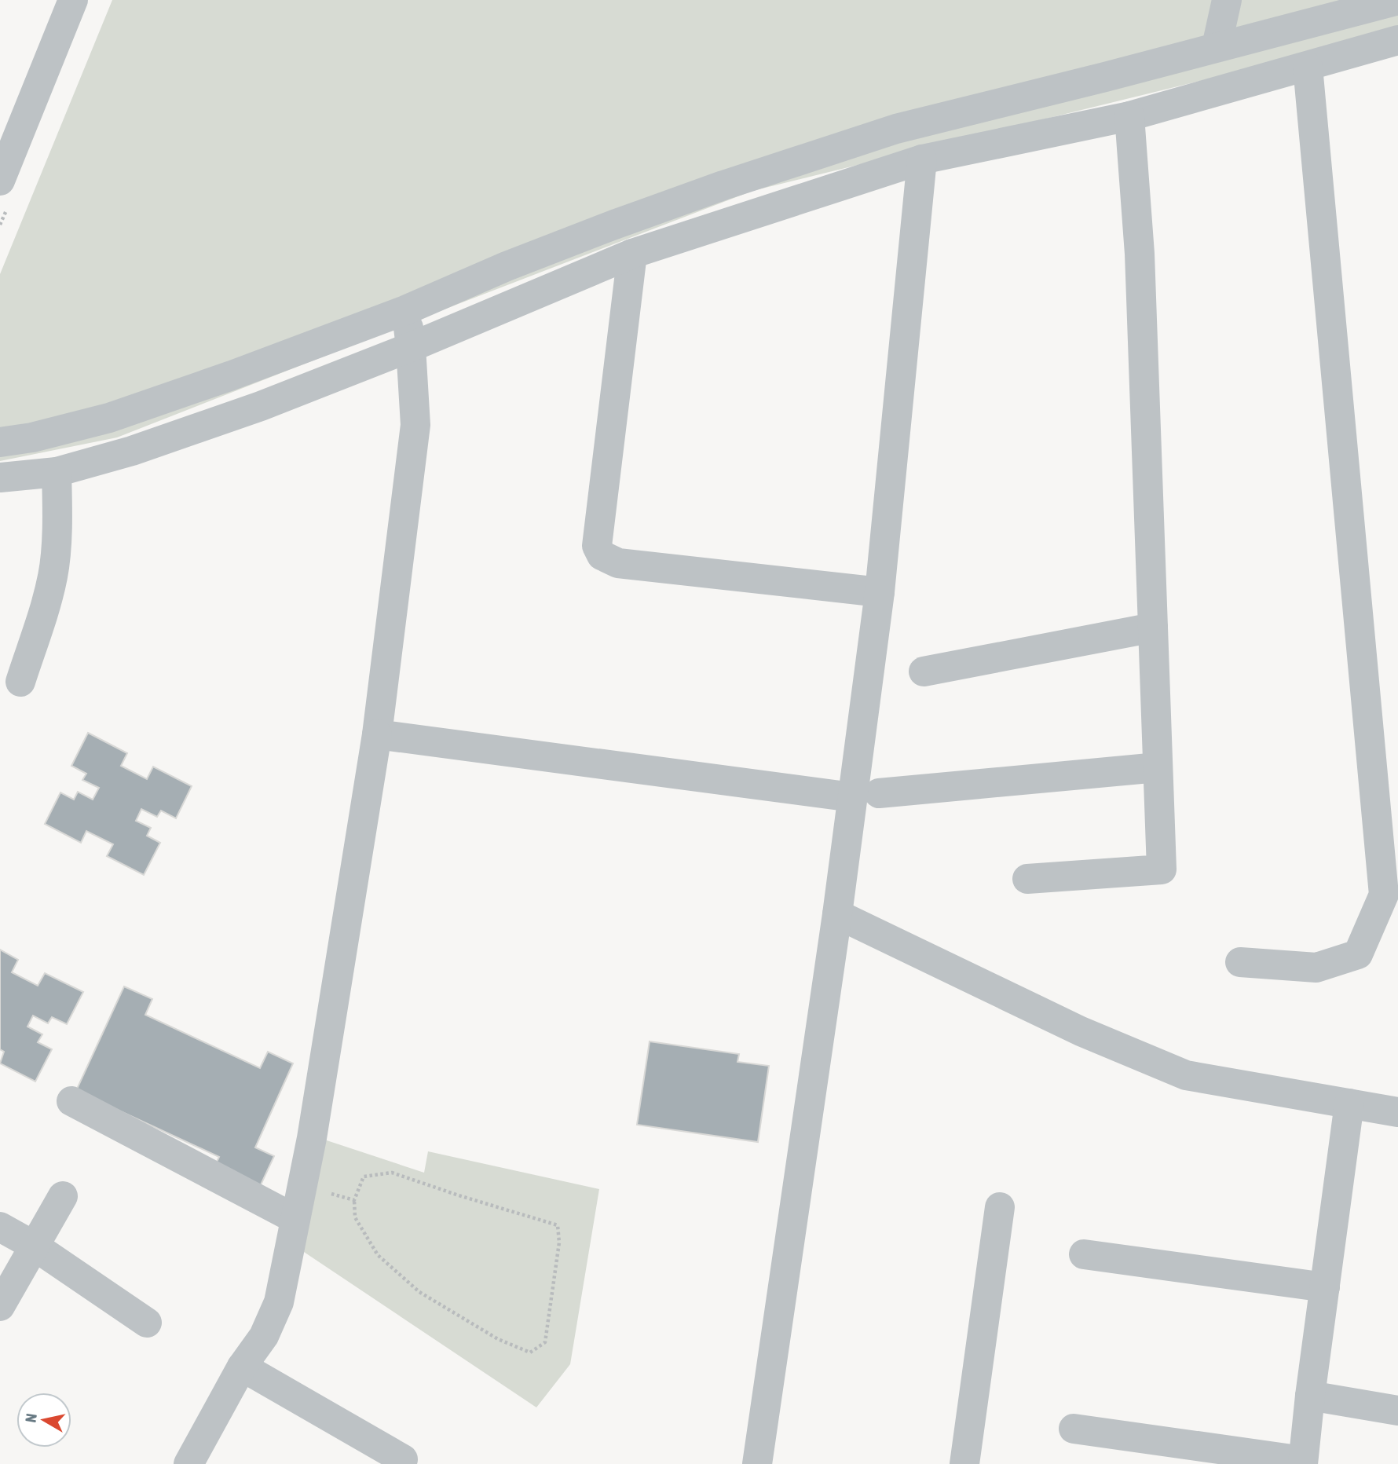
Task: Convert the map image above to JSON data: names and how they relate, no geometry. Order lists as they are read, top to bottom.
{
  "north": "left"
}
